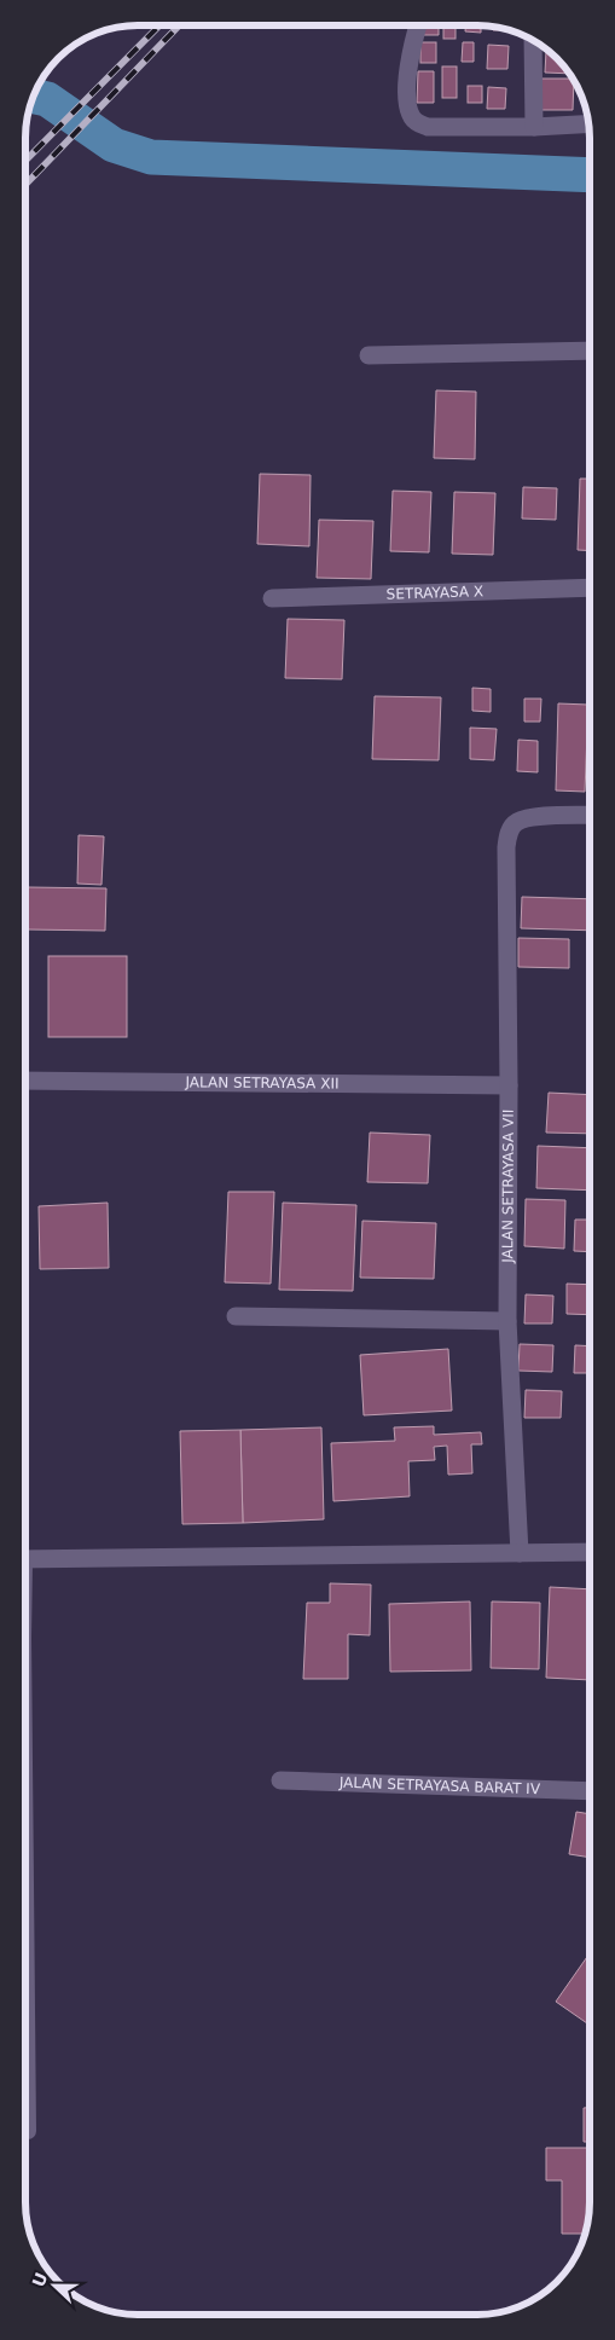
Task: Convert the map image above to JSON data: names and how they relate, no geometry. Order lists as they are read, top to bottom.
{
  "streets": {
    "street": [
      "SETRAYASA X",
      "JALAN SETRAYASA XII",
      "JALAN SETRAYASA VII",
      "JALAN SETRAYASA BARAT IV"
    ]
  },
  "crossings": [
    ["JALAN SETRAYASA XII", "JALAN SETRAYASA VII"]
  ],
  "north": "left"
}
